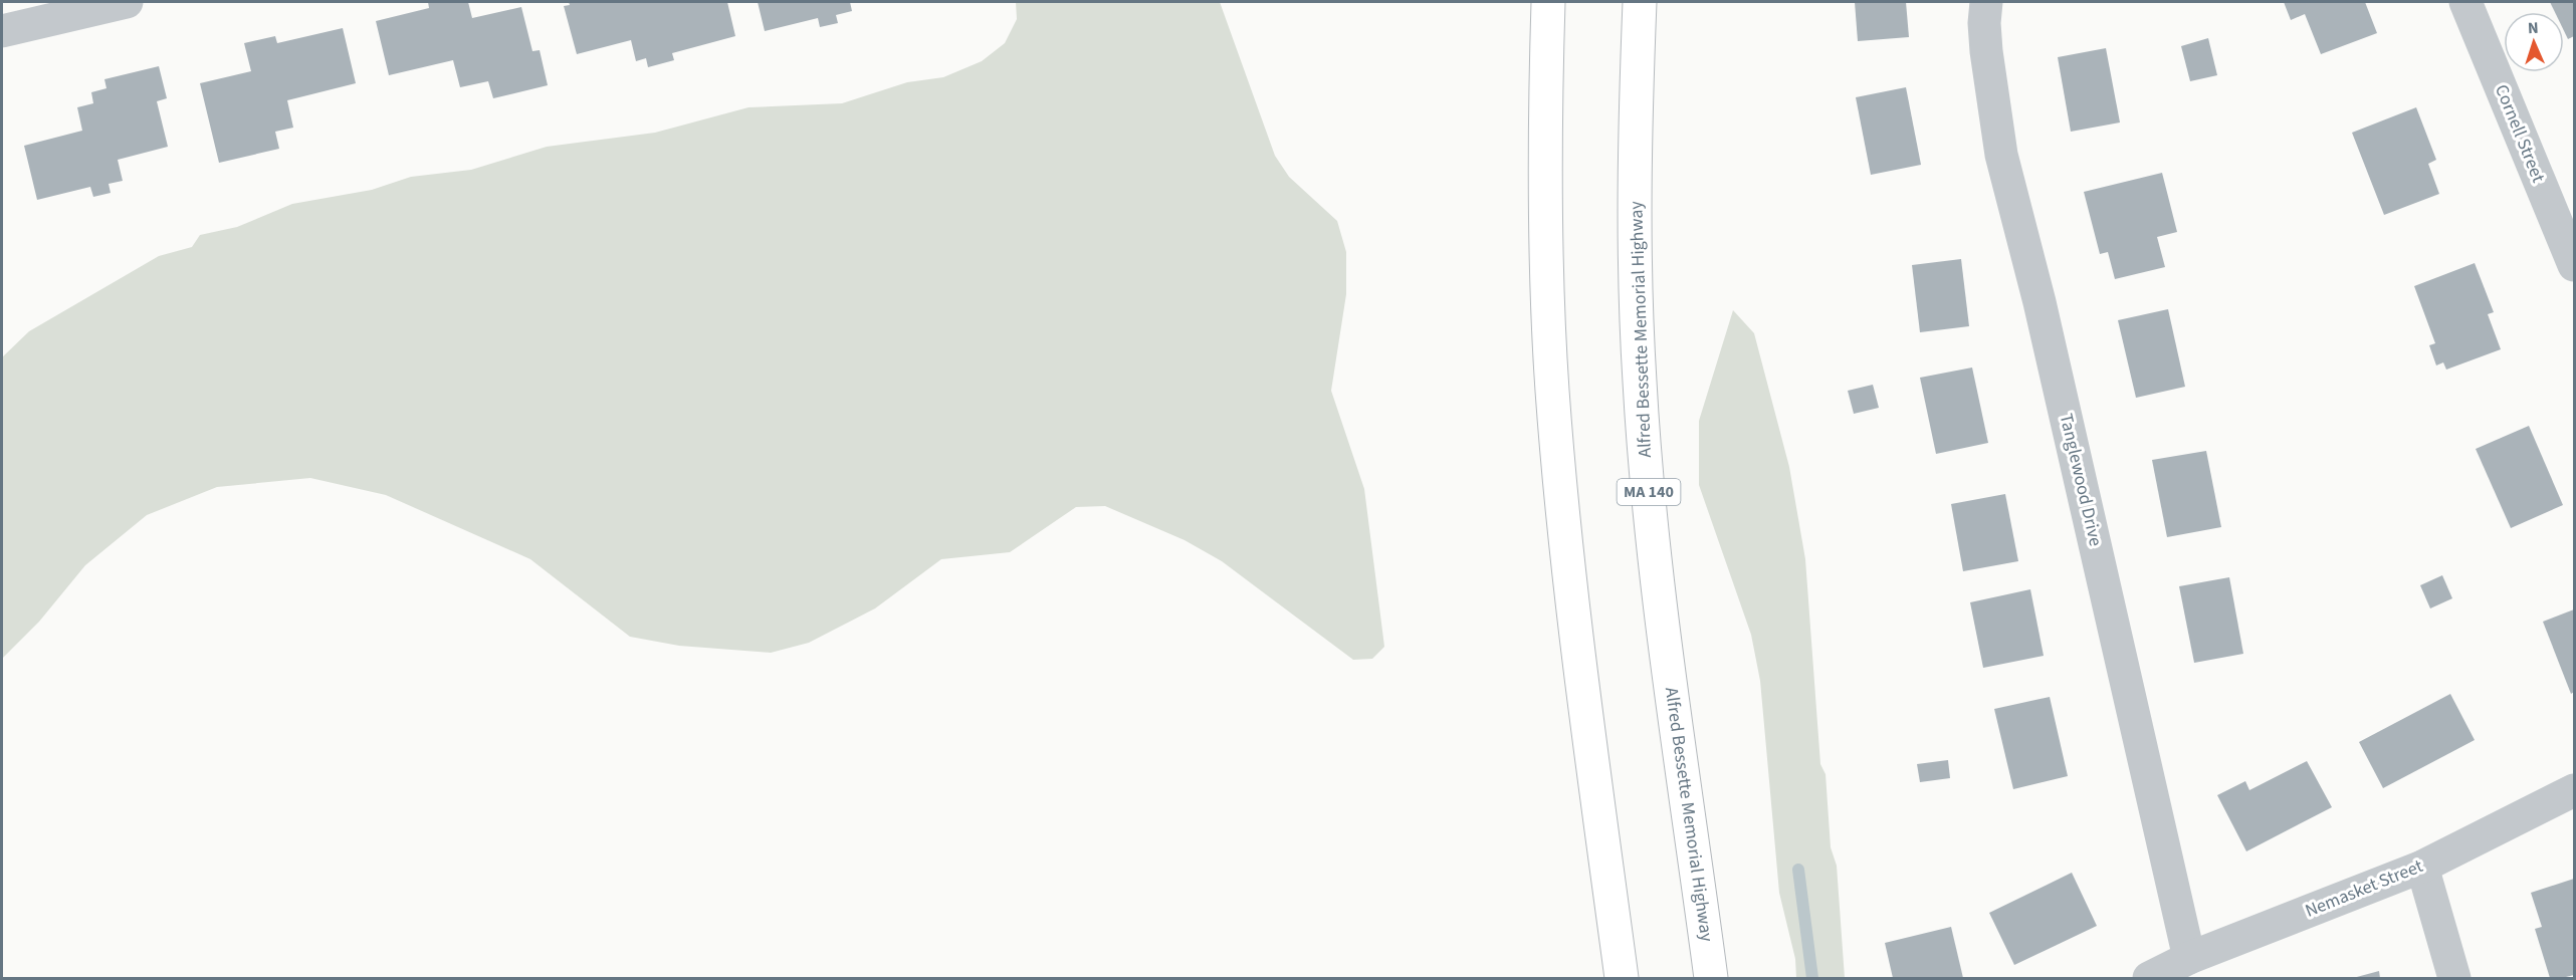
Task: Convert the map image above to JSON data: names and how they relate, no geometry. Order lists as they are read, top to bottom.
{
  "streets": {
    "highway": ["Alfred Bessette Memorial Highway", "MA 140"],
    "street": ["Cornell Street", "Tanglewood Drive", "Nemasket Street"]
  },
  "crossings": [
    ["Tanglewood Drive", "Nemasket Street"]
  ],
  "north": "top"
}
